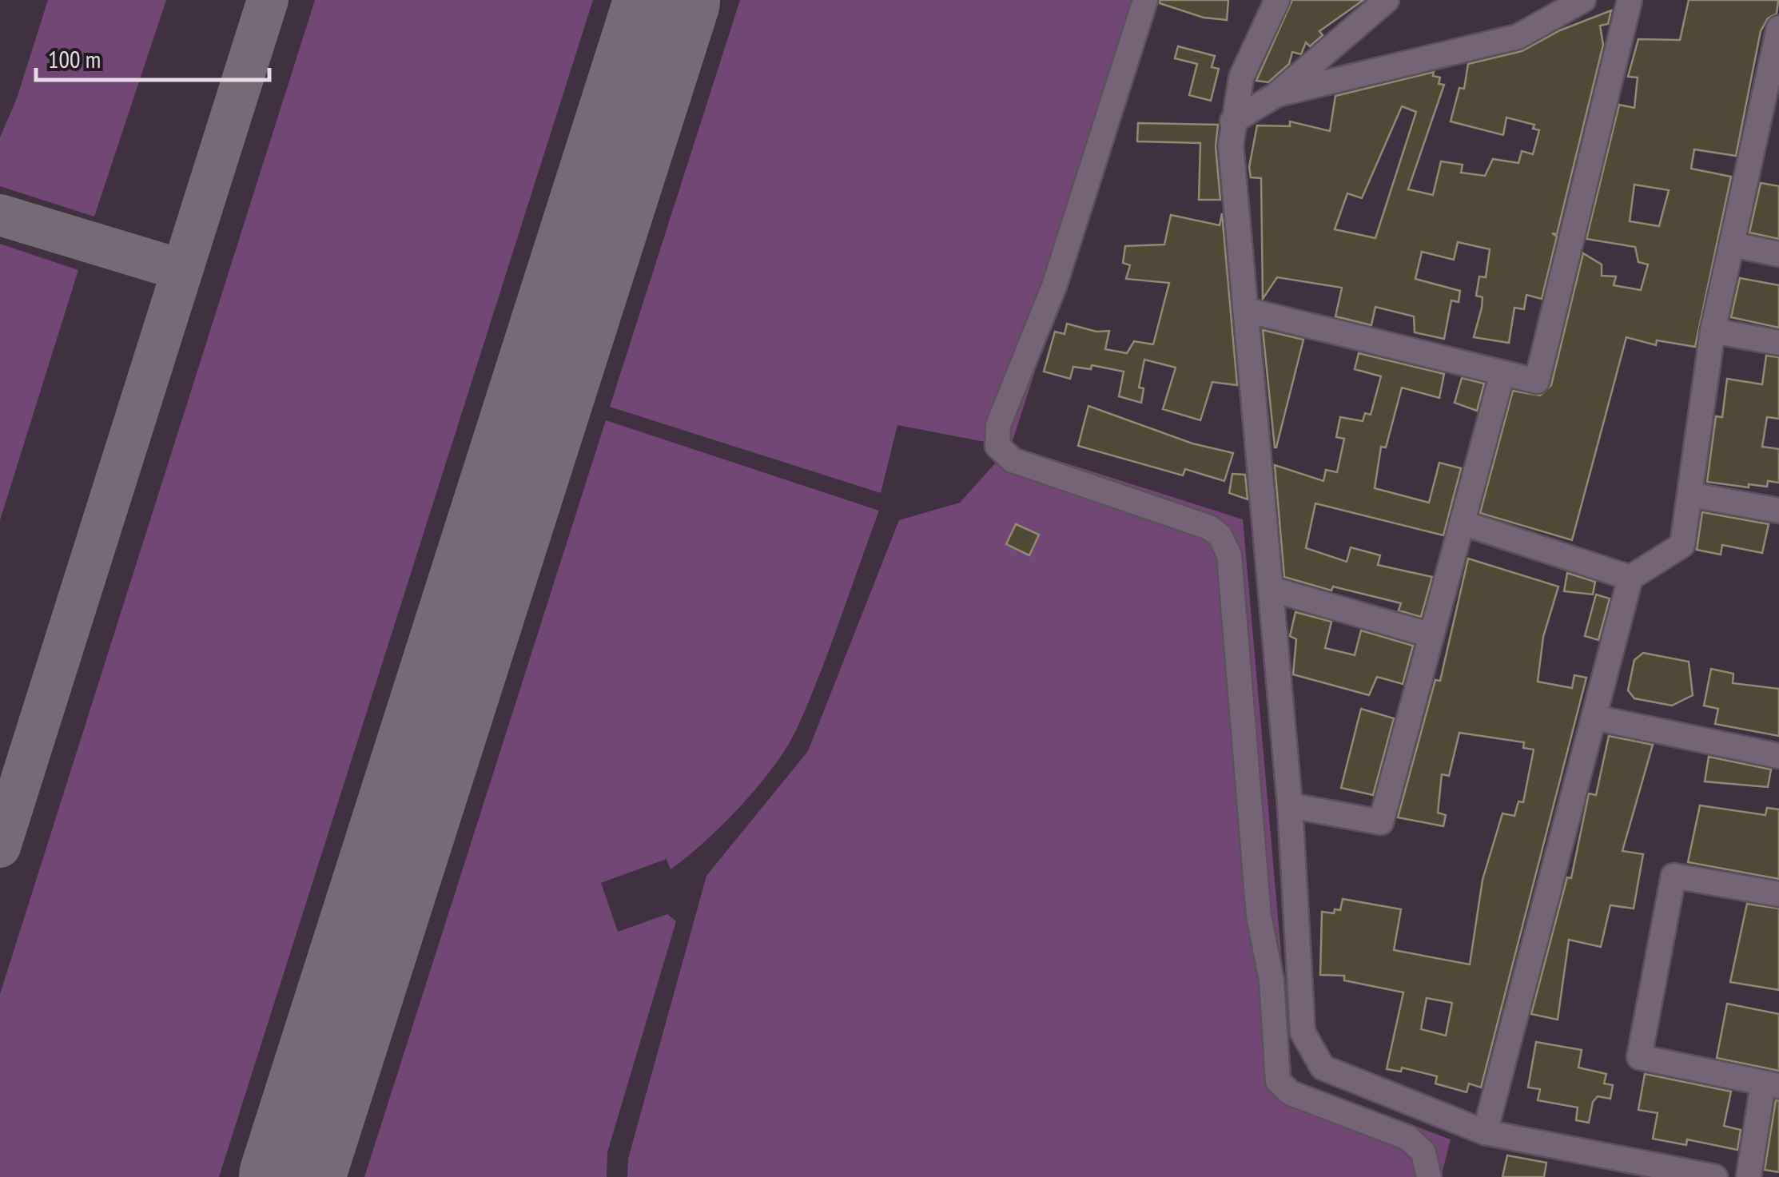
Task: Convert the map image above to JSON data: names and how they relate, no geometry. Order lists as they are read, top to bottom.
{
  "scale_bar": "100 m"
}
